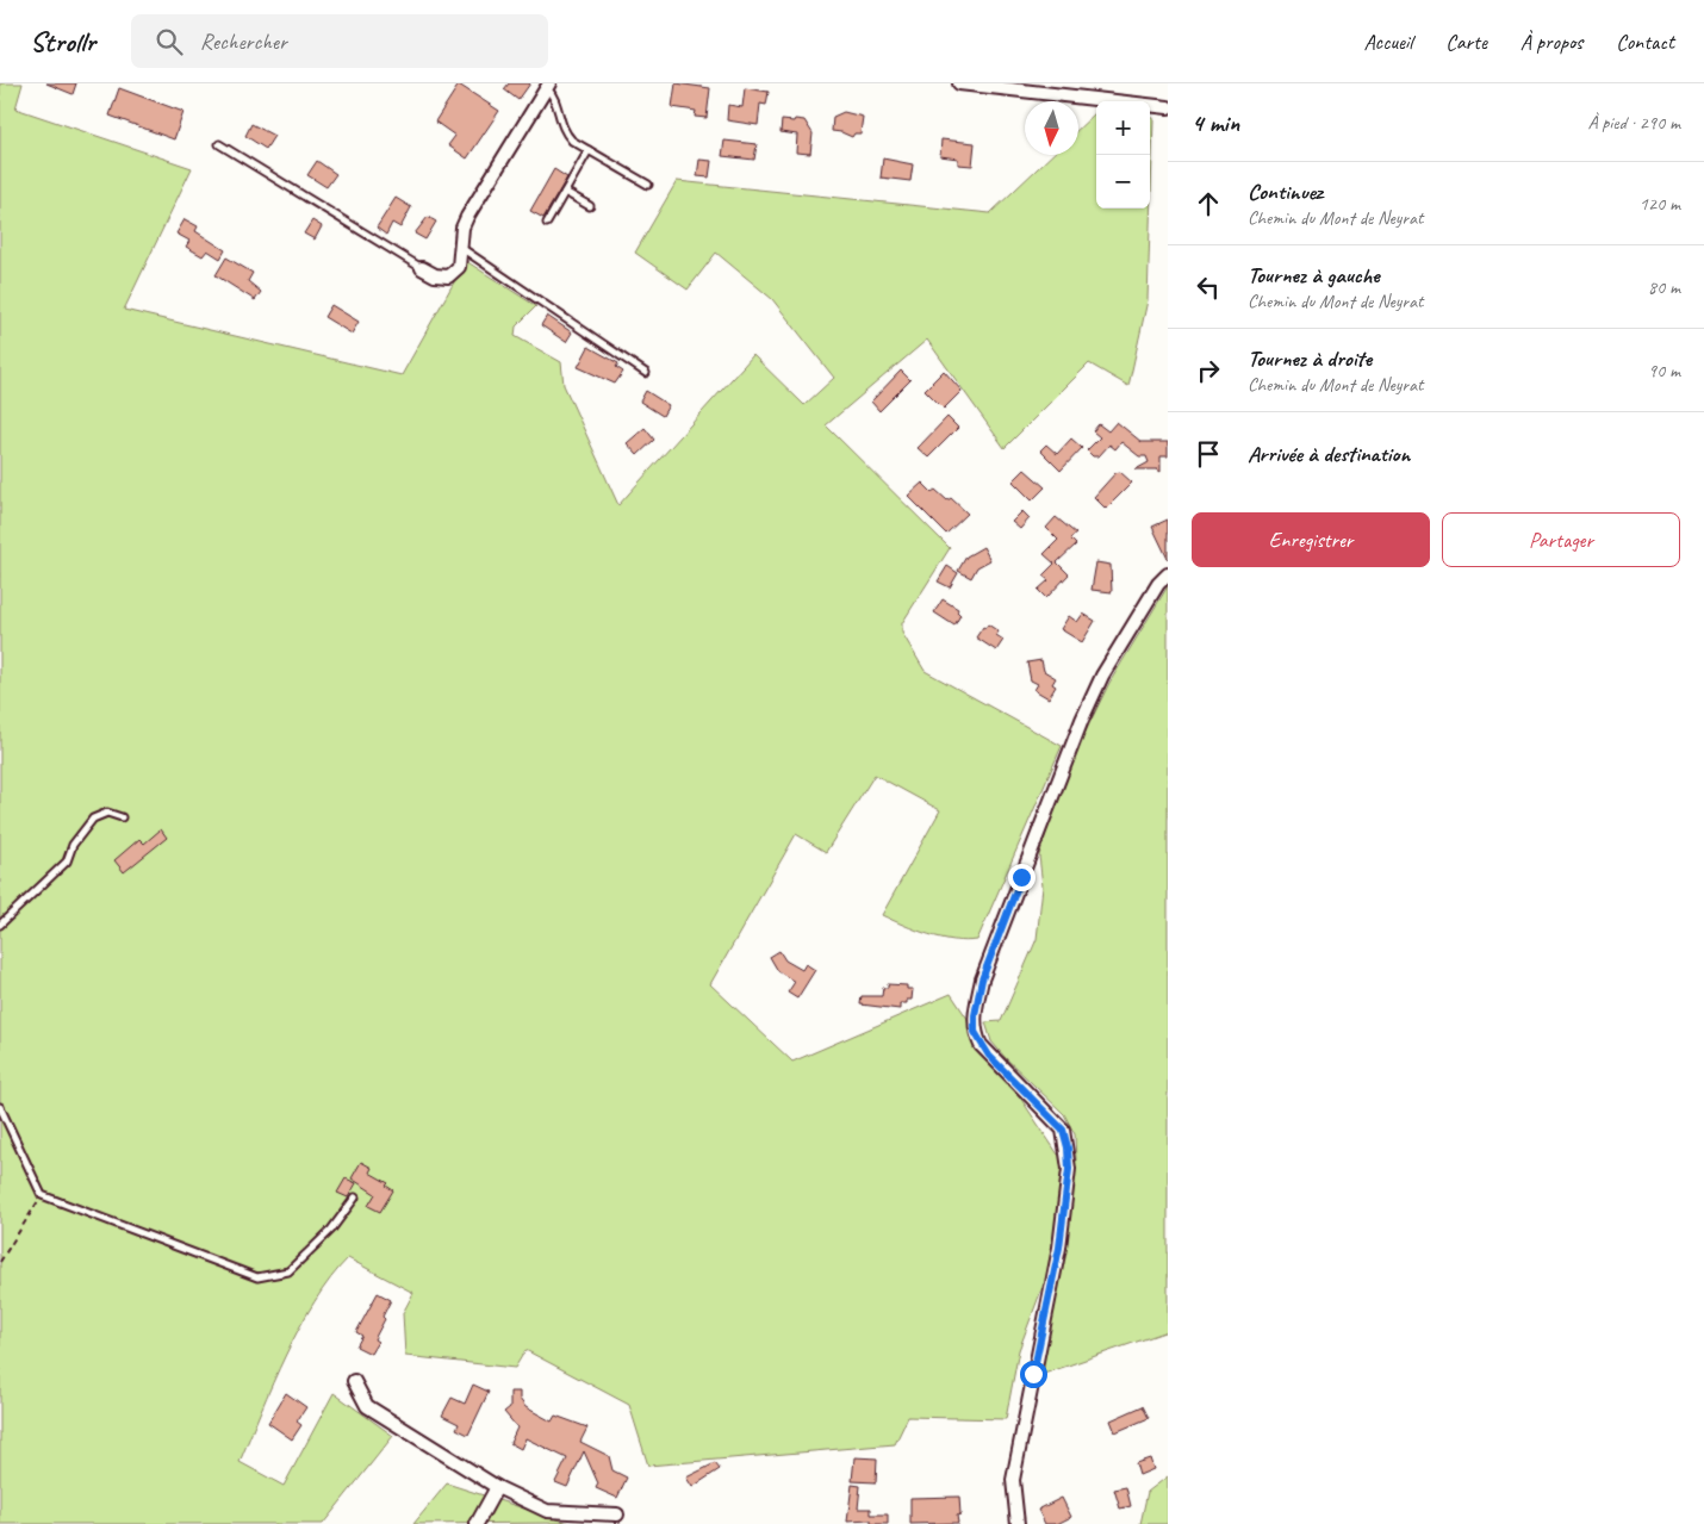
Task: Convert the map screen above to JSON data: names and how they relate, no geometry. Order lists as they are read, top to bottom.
{
  "north": "bottom",
  "page": {
    "header": "Strollr",
    "search": "Rechercher",
    "nav": [
      "Accueil",
      "Carte",
      "À propos",
      "Contact"
    ],
    "heading": ["4 min", "À pied · 290 m"],
    "map_buttons": ["+", "−"],
    "list": [
      ["Continuez", "Chemin du Mont de Neyrat", "120 m"],
      ["Tournez à gauche", "Chemin du Mont de Neyrat", "80 m"],
      ["Tournez à droite", "Chemin du Mont de Neyrat", "90 m"],
      "Arrivée à destination"
    ],
    "buttons": ["Enregistrer", "Partager"]
  }
}
